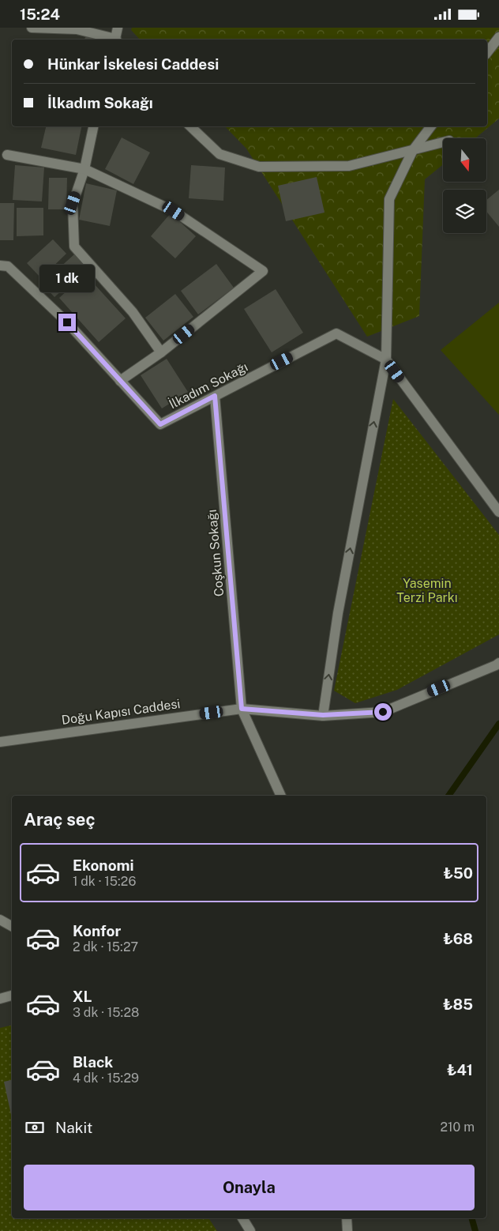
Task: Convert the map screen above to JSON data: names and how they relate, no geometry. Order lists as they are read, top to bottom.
{
  "streets": {
    "street": ["İlkadım Sokağı", "Coşkun Sokağı", "Doğu Kapısı Caddesi"]
  },
  "crossings": [
    ["İlkadım Sokağı", "Coşkun Sokağı"],
    ["Coşkun Sokağı", "Doğu Kapısı Caddesi"]
  ],
  "parks": ["Yasemin Terzi Parkı"],
  "north": "bottom",
  "page": {
    "status": "15:24",
    "banner": ["Hünkar İskelesi Caddesi", "İlkadım Sokağı"],
    "bubble": "1 dk",
    "heading": "Araç seç",
    "list": [
      {
        "name": "Ekonomi",
        "note": "1 dk · 15:26",
        "value": "₺50"
      },
      {
        "name": "Konfor",
        "note": "2 dk · 15:27",
        "value": "₺68"
      },
      {
        "name": "XL",
        "note": "3 dk · 15:28",
        "value": "₺85"
      },
      {
        "name": "Black",
        "note": "4 dk · 15:29",
        "value": "₺41"
      }
    ],
    "pay": ["Nakit", "210 m"],
    "buttons": "Onayla"
  }
}
